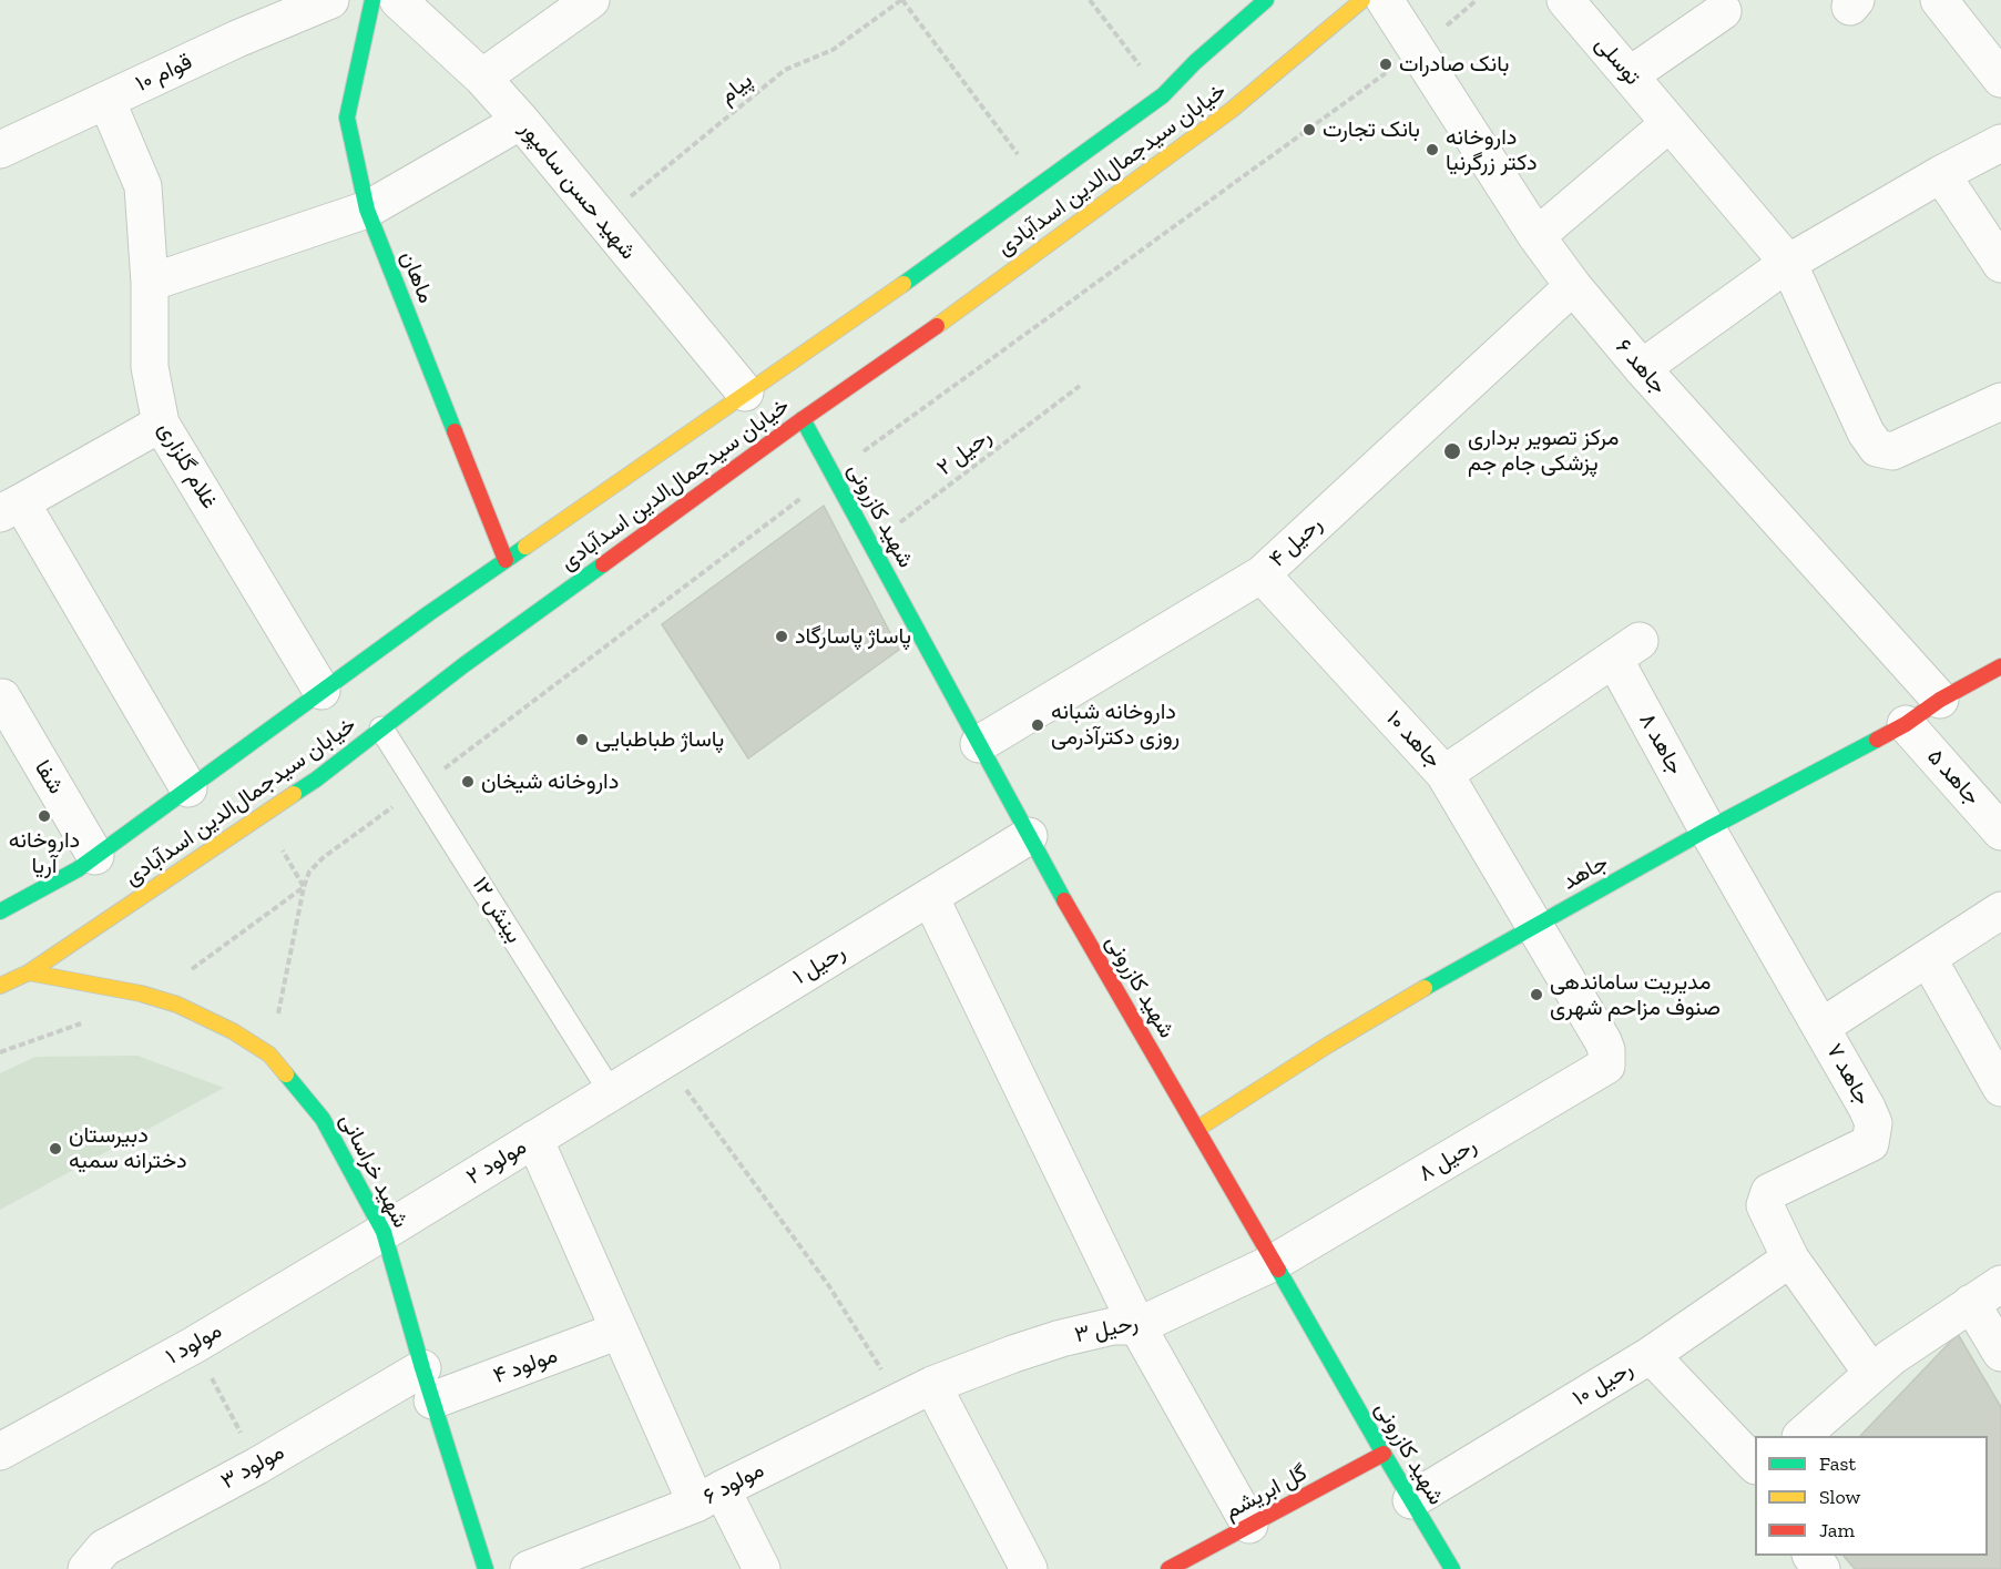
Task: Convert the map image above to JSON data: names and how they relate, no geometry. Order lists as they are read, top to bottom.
{
  "streets": {
    "street": [
      "توسلی",
      "قوام ۱۰",
      "خیابان سیدجمال‌الدین اسدآبادی",
      "شهید حسن سامپور",
      "ماهان",
      "جاهد ۶",
      "غلام گلزاری",
      "شهید کازرونی",
      "رحیل ۴",
      "جاهد ۱۰",
      "جاهد ۸",
      "شفا",
      "جاهد ۵",
      "جاهد",
      "رحیل ۱",
      "جاهد ۷",
      "رحیل ۸",
      "مولود ۲",
      "شهید خراسانی",
      "رحیل ۳",
      "مولود ۱",
      "مولود ۴",
      "رحیل ۱۰",
      "مولود ۳",
      "مولود ۶",
      "گل ابریشم"
    ],
    "lane": ["بینش ۱۲"],
    "path": ["پیام", "رحیل ۲"]
  },
  "crossings": [
    ["قوام ۱۰", "غلام گلزاری"],
    ["پیام", "خیابان سیدجمال‌الدین اسدآبادی"],
    ["پیام", "شهید حسن سامپور"],
    ["خیابان سیدجمال‌الدین اسدآبادی", "شهید حسن سامپور"],
    ["خیابان سیدجمال‌الدین اسدآبادی", "ماهان"],
    ["خیابان سیدجمال‌الدین اسدآبادی", "غلام گلزاری"],
    ["خیابان سیدجمال‌الدین اسدآبادی", "شهید کازرونی"],
    ["خیابان سیدجمال‌الدین اسدآبادی", "شفا"],
    ["خیابان سیدجمال‌الدین اسدآبادی", "بینش ۱۲"],
    ["خیابان سیدجمال‌الدین اسدآبادی", "شهید خراسانی"],
    ["جاهد ۶", "رحیل ۴"],
    ["جاهد ۶", "جاهد"],
    ["رحیل ۲", "شهید کازرونی"],
    ["شهید کازرونی", "رحیل ۴"],
    ["شهید کازرونی", "جاهد"],
    ["شهید کازرونی", "رحیل ۱"],
    ["شهید کازرونی", "رحیل ۸"],
    ["شهید کازرونی", "رحیل ۳"],
    ["شهید کازرونی", "رحیل ۱۰"],
    ["شهید کازرونی", "گل ابریشم"],
    ["رحیل ۴", "جاهد ۱۰"],
    ["جاهد ۱۰", "جاهد ۸"],
    ["جاهد ۱۰", "جاهد"],
    ["جاهد ۱۰", "رحیل ۸"],
    ["جاهد ۸", "جاهد"],
    ["جاهد ۸", "جاهد ۷"],
    ["جاهد ۵", "جاهد"],
    ["جاهد", "جاهد ۷"],
    ["بینش ۱۲", "رحیل ۱"],
    ["بینش ۱۲", "مولود ۲"],
    ["رحیل ۱", "مولود ۲"],
    ["جاهد ۷", "رحیل ۱۰"],
    ["رحیل ۸", "رحیل ۳"],
    ["مولود ۲", "شهید خراسانی"],
    ["مولود ۲", "مولود ۱"],
    ["شهید خراسانی", "مولود ۱"],
    ["شهید خراسانی", "مولود ۴"],
    ["شهید خراسانی", "مولود ۳"],
    ["رحیل ۳", "مولود ۶"],
    ["مولود ۴", "مولود ۳"]
  ],
  "places": [
    "بانک صادرات",
    "بانک تجارت",
    "داروخانه دکتر زرگرنیا",
    "مرکز تصویر برداری پزشکی جام جم",
    "پاساژ پاسارگاد",
    "داروخانه شبانه روزی دکترآذرمی",
    "پاساژ طباطبایی",
    "داروخانه شیخان",
    "داروخانه آریا",
    "مدیریت ساماندهی صنوف مزاحم شهری",
    "دبیرستان دخترانه سمیه"
  ],
  "legend": ["Fast", "Slow", "Jam"]
}
